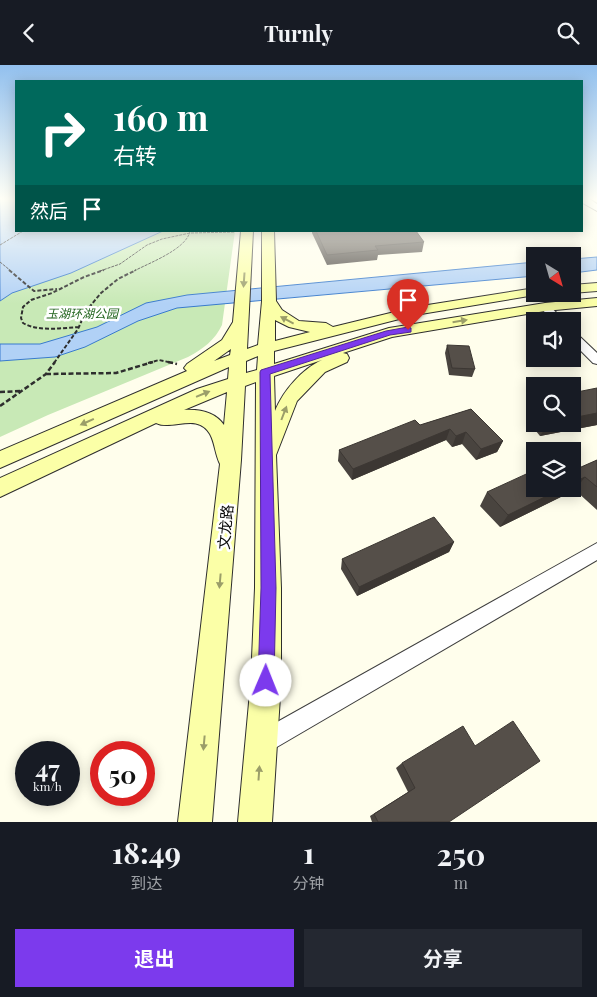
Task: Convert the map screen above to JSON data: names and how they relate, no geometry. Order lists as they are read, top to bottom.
{
  "streets": {
    "main road": ["文龙路"]
  },
  "parks": ["玉湖环湖公园"],
  "north": "bottom right",
  "page": {
    "header": "Turnly",
    "turn": ["160 m", "右转"],
    "then": "然后",
    "speed": "47 km/h",
    "limit": "50",
    "eta": [
      "18:49",
      "到达",
      "1",
      "分钟",
      "250",
      "m"
    ],
    "buttons": ["退出", "分享"]
  }
}
